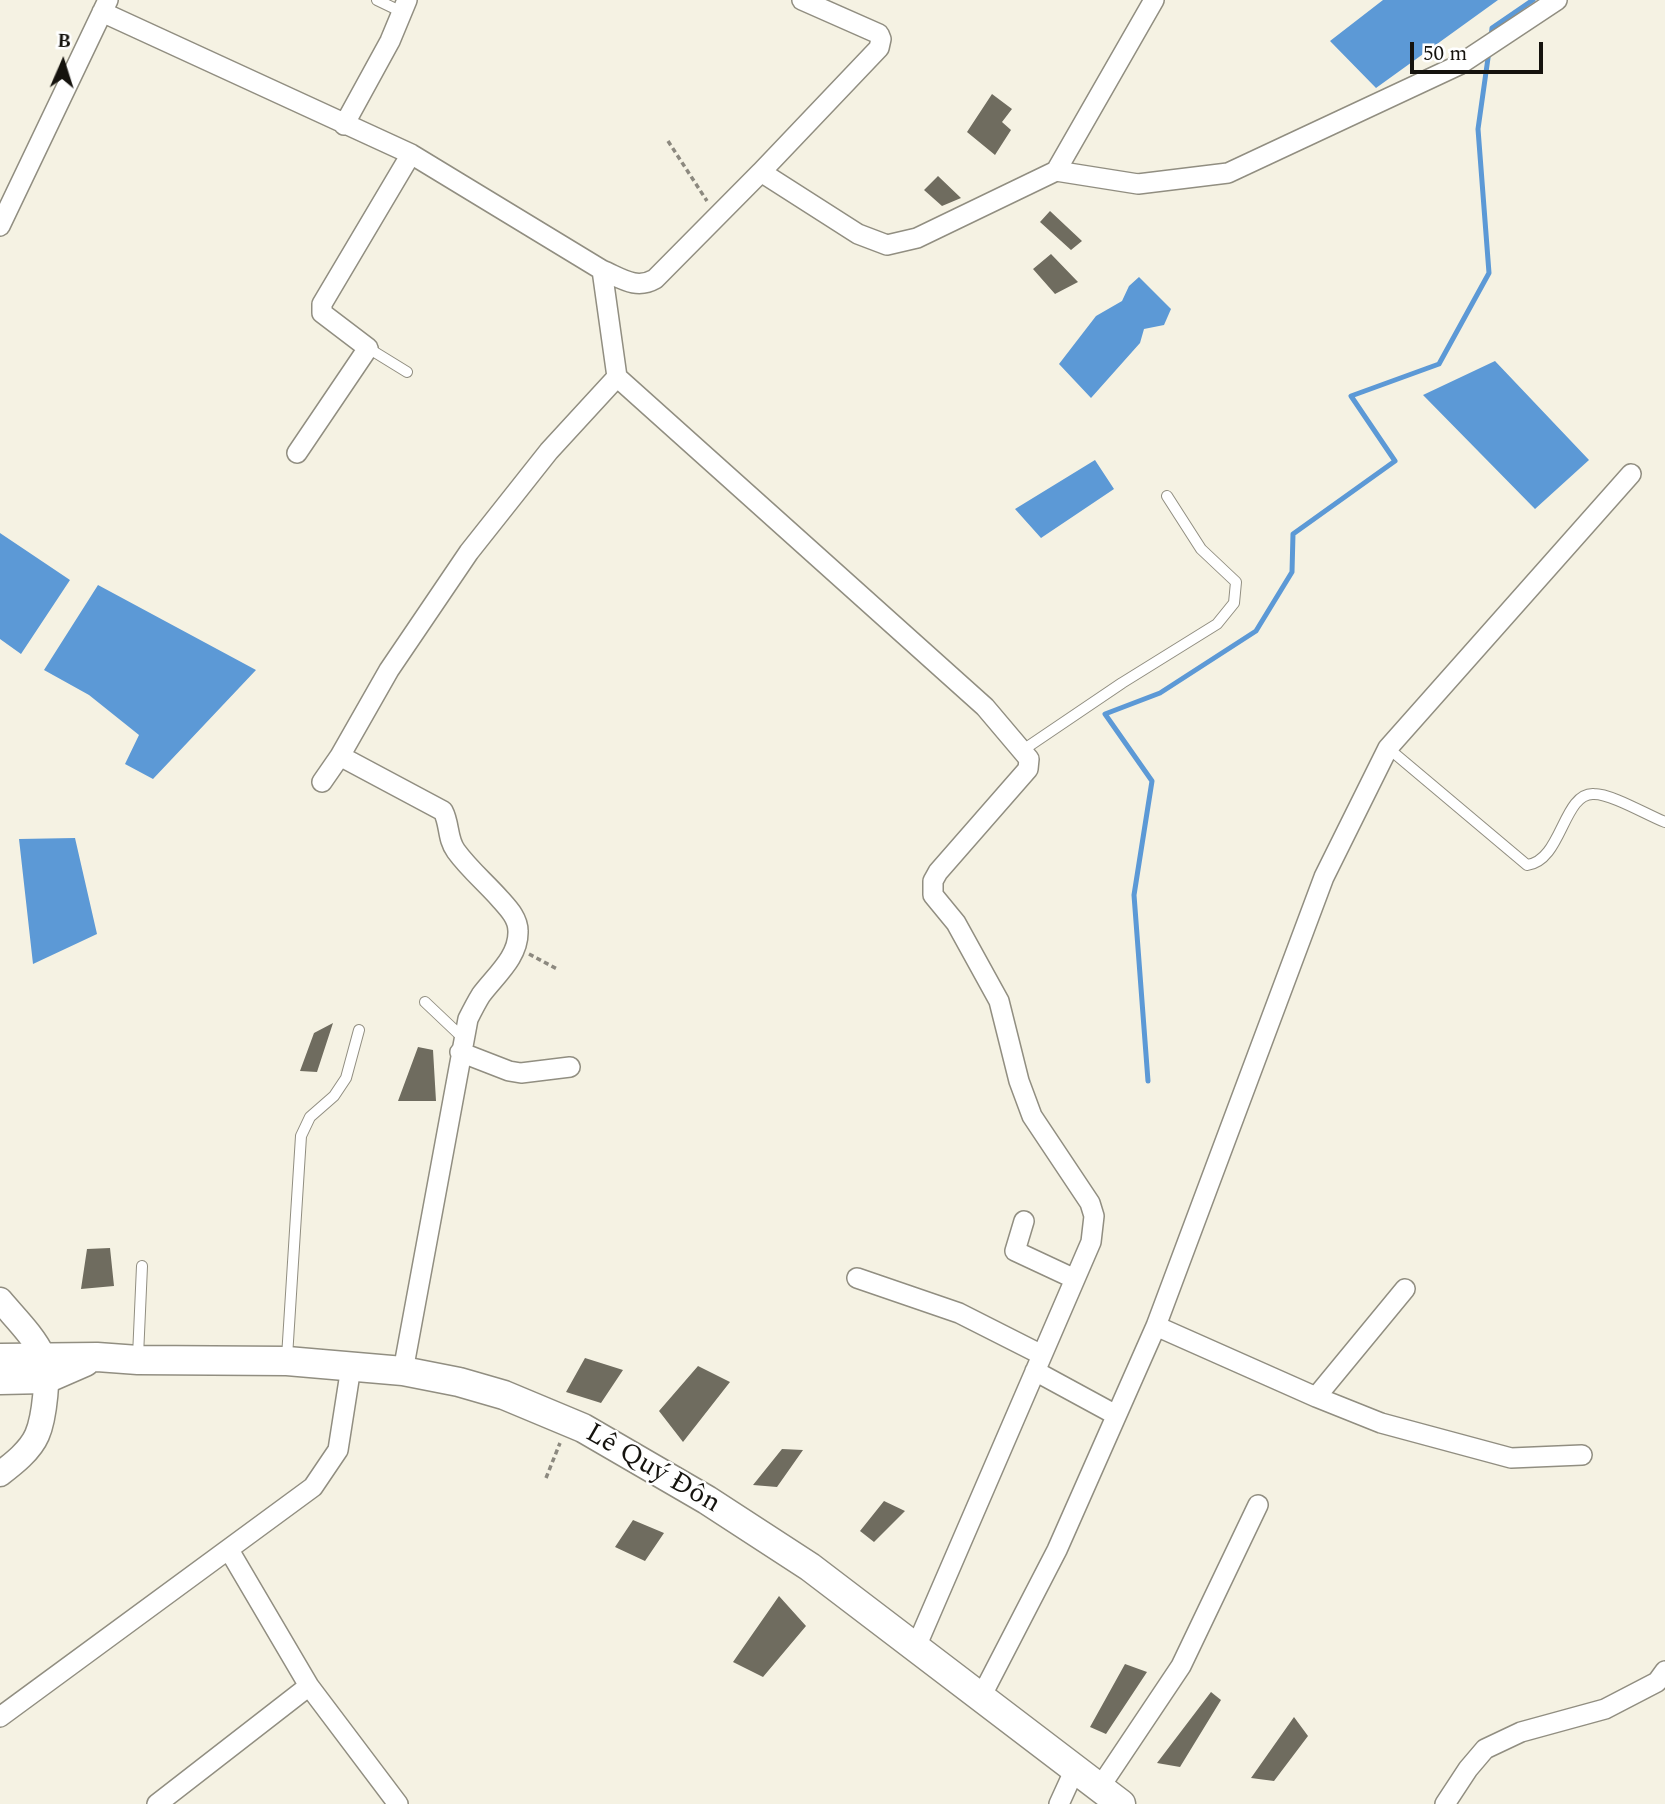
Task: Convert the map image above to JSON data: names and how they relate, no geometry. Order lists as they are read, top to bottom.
{
  "streets": {
    "main road": ["Lê Quý Đôn"]
  },
  "scale_bar": "50 m",
  "north": "top"
}
